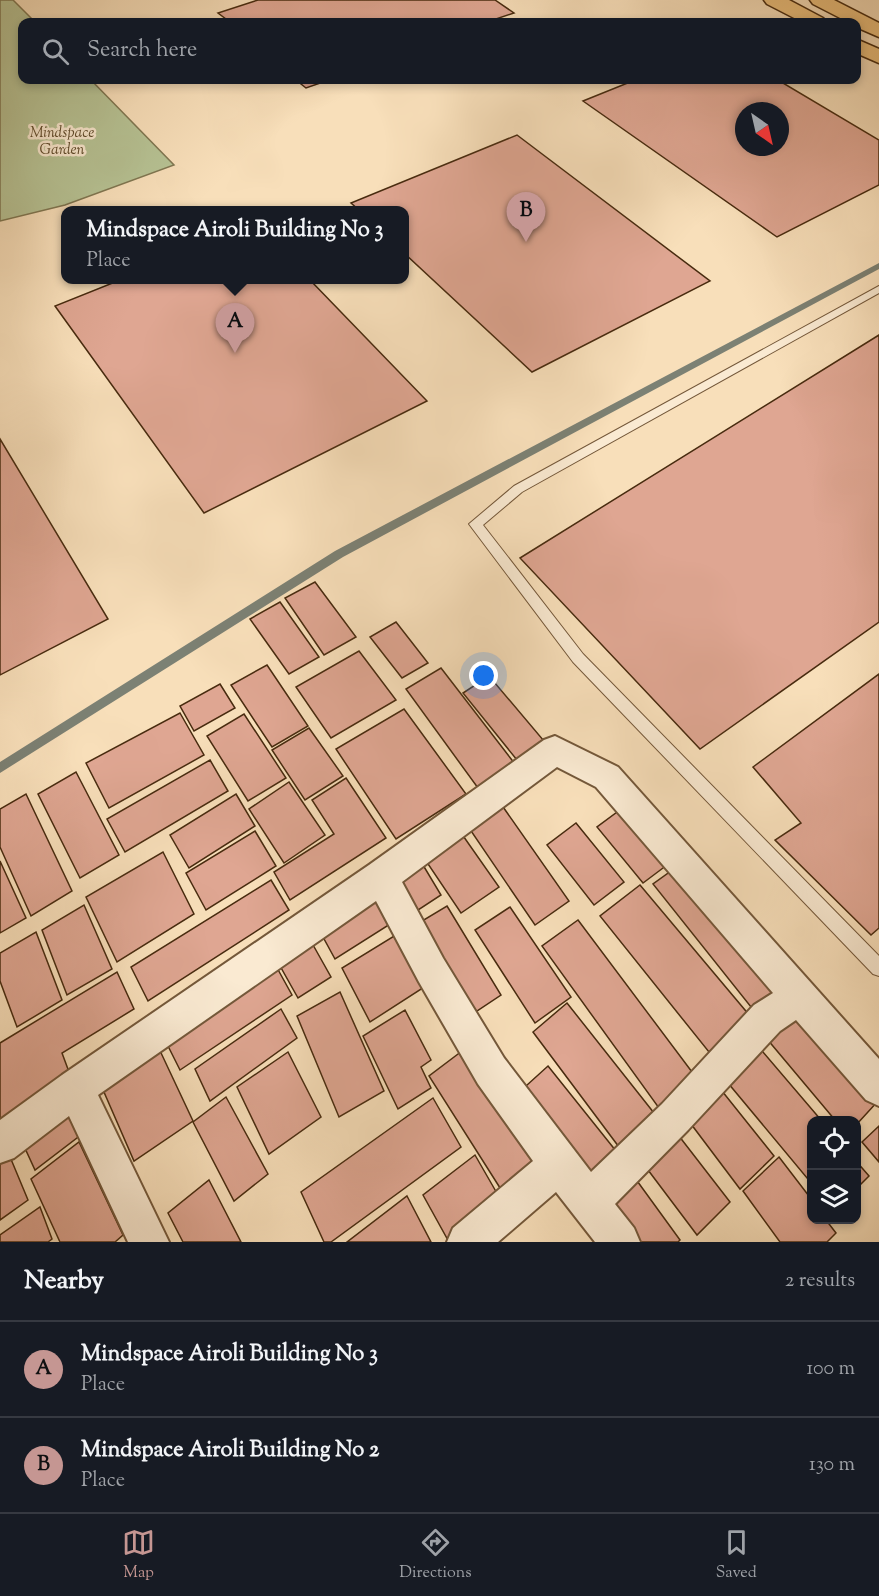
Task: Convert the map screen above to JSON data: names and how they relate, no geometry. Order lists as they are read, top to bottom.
{
  "parks": ["Mindspace Garden"],
  "north": "bottom right",
  "page": {
    "search": "Search here",
    "pins": ["B", "A"],
    "popup": ["Mindspace Airoli Building No 3", "Place"],
    "heading": ["Nearby", "2 results"],
    "list": [
      {
        "mark": "A",
        "name": "Mindspace Airoli Building No 3",
        "note": "Place",
        "value": "100 m"
      },
      {
        "mark": "B",
        "name": "Mindspace Airoli Building No 2",
        "note": "Place",
        "value": "130 m"
      }
    ],
    "nav": ["Map", "Directions", "Saved"]
  }
}
